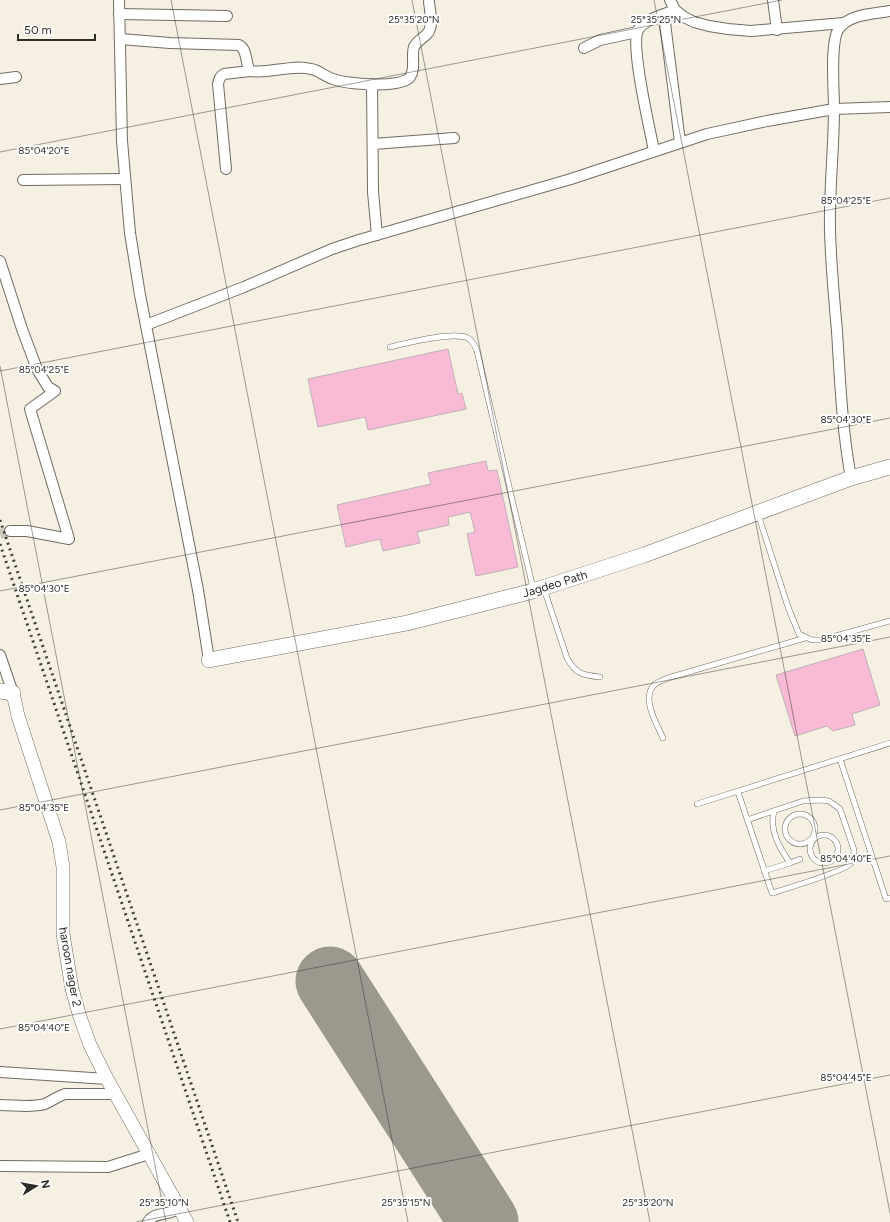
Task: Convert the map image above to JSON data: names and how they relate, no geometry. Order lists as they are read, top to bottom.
{
  "streets": {
    "main road": ["Jagdeo Path"],
    "street": ["haroon nager 2"]
  },
  "scale_bar": "50 m",
  "north": "right",
  "coordinates": [
    "25°35'20\"N",
    "25°35'25\"N",
    "85°04'20\"E",
    "85°04'25\"E",
    "85°04'30\"E",
    "85°04'35\"E",
    "85°04'40\"E",
    "85°04'45\"E",
    "25°35'10\"N",
    "25°35'15\"N"
  ]
}
